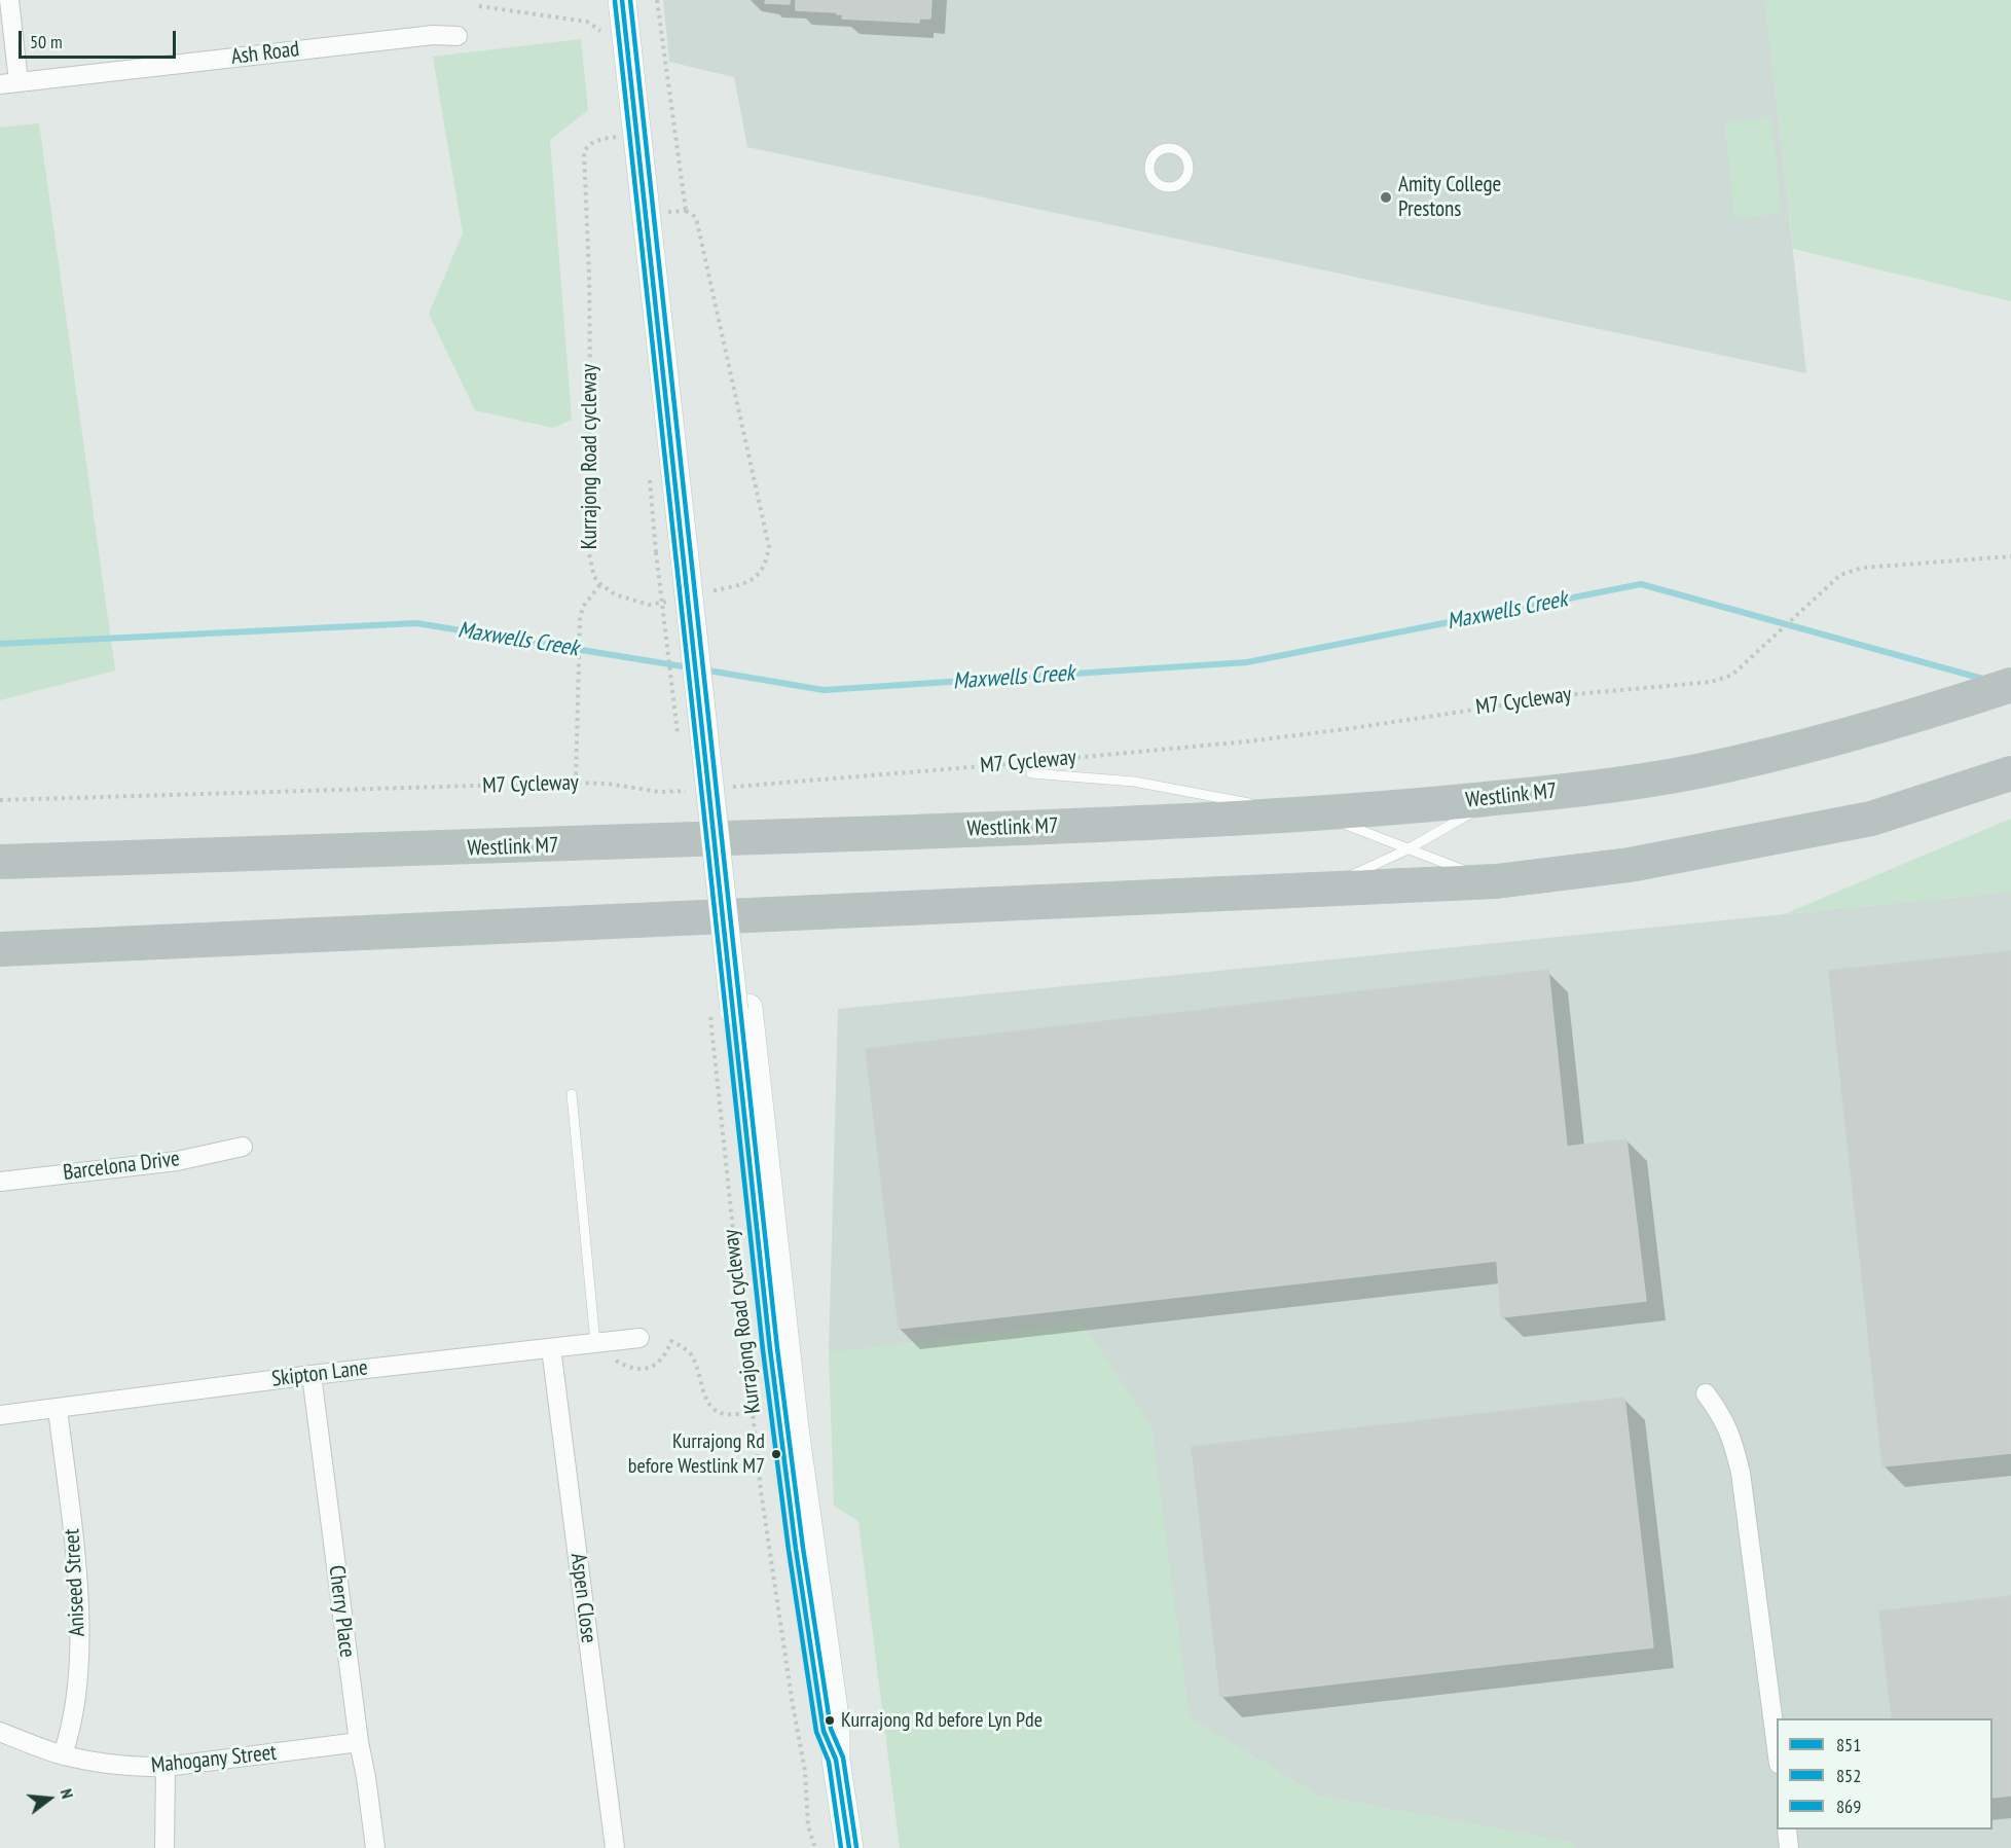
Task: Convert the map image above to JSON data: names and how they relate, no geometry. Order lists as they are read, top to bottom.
{
  "streets": {
    "highway": ["Westlink M7"],
    "street": [
      "Ash Road",
      "Barcelona Drive",
      "Skipton Lane",
      "Aniseed Street",
      "Aspen Close",
      "Cherry Place",
      "Mahogany Street"
    ],
    "path": ["Kurrajong Road cycleway", "M7 Cycleway"]
  },
  "crossings": [
    ["Skipton Lane", "Aniseed Street"],
    ["Skipton Lane", "Aspen Close"],
    ["Skipton Lane", "Cherry Place"],
    ["Aniseed Street", "Mahogany Street"],
    ["Cherry Place", "Mahogany Street"]
  ],
  "water": ["Maxwells Creek"],
  "places": ["Amity College Prestons", "Kurrajong Rd before Westlink M7", "Kurrajong Rd before Lyn Pde"],
  "lines": ["transit line 851", "transit line 869", "transit line 852"],
  "legend": ["851", "852", "869"],
  "scale_bar": "50 m",
  "north": "right"
}
